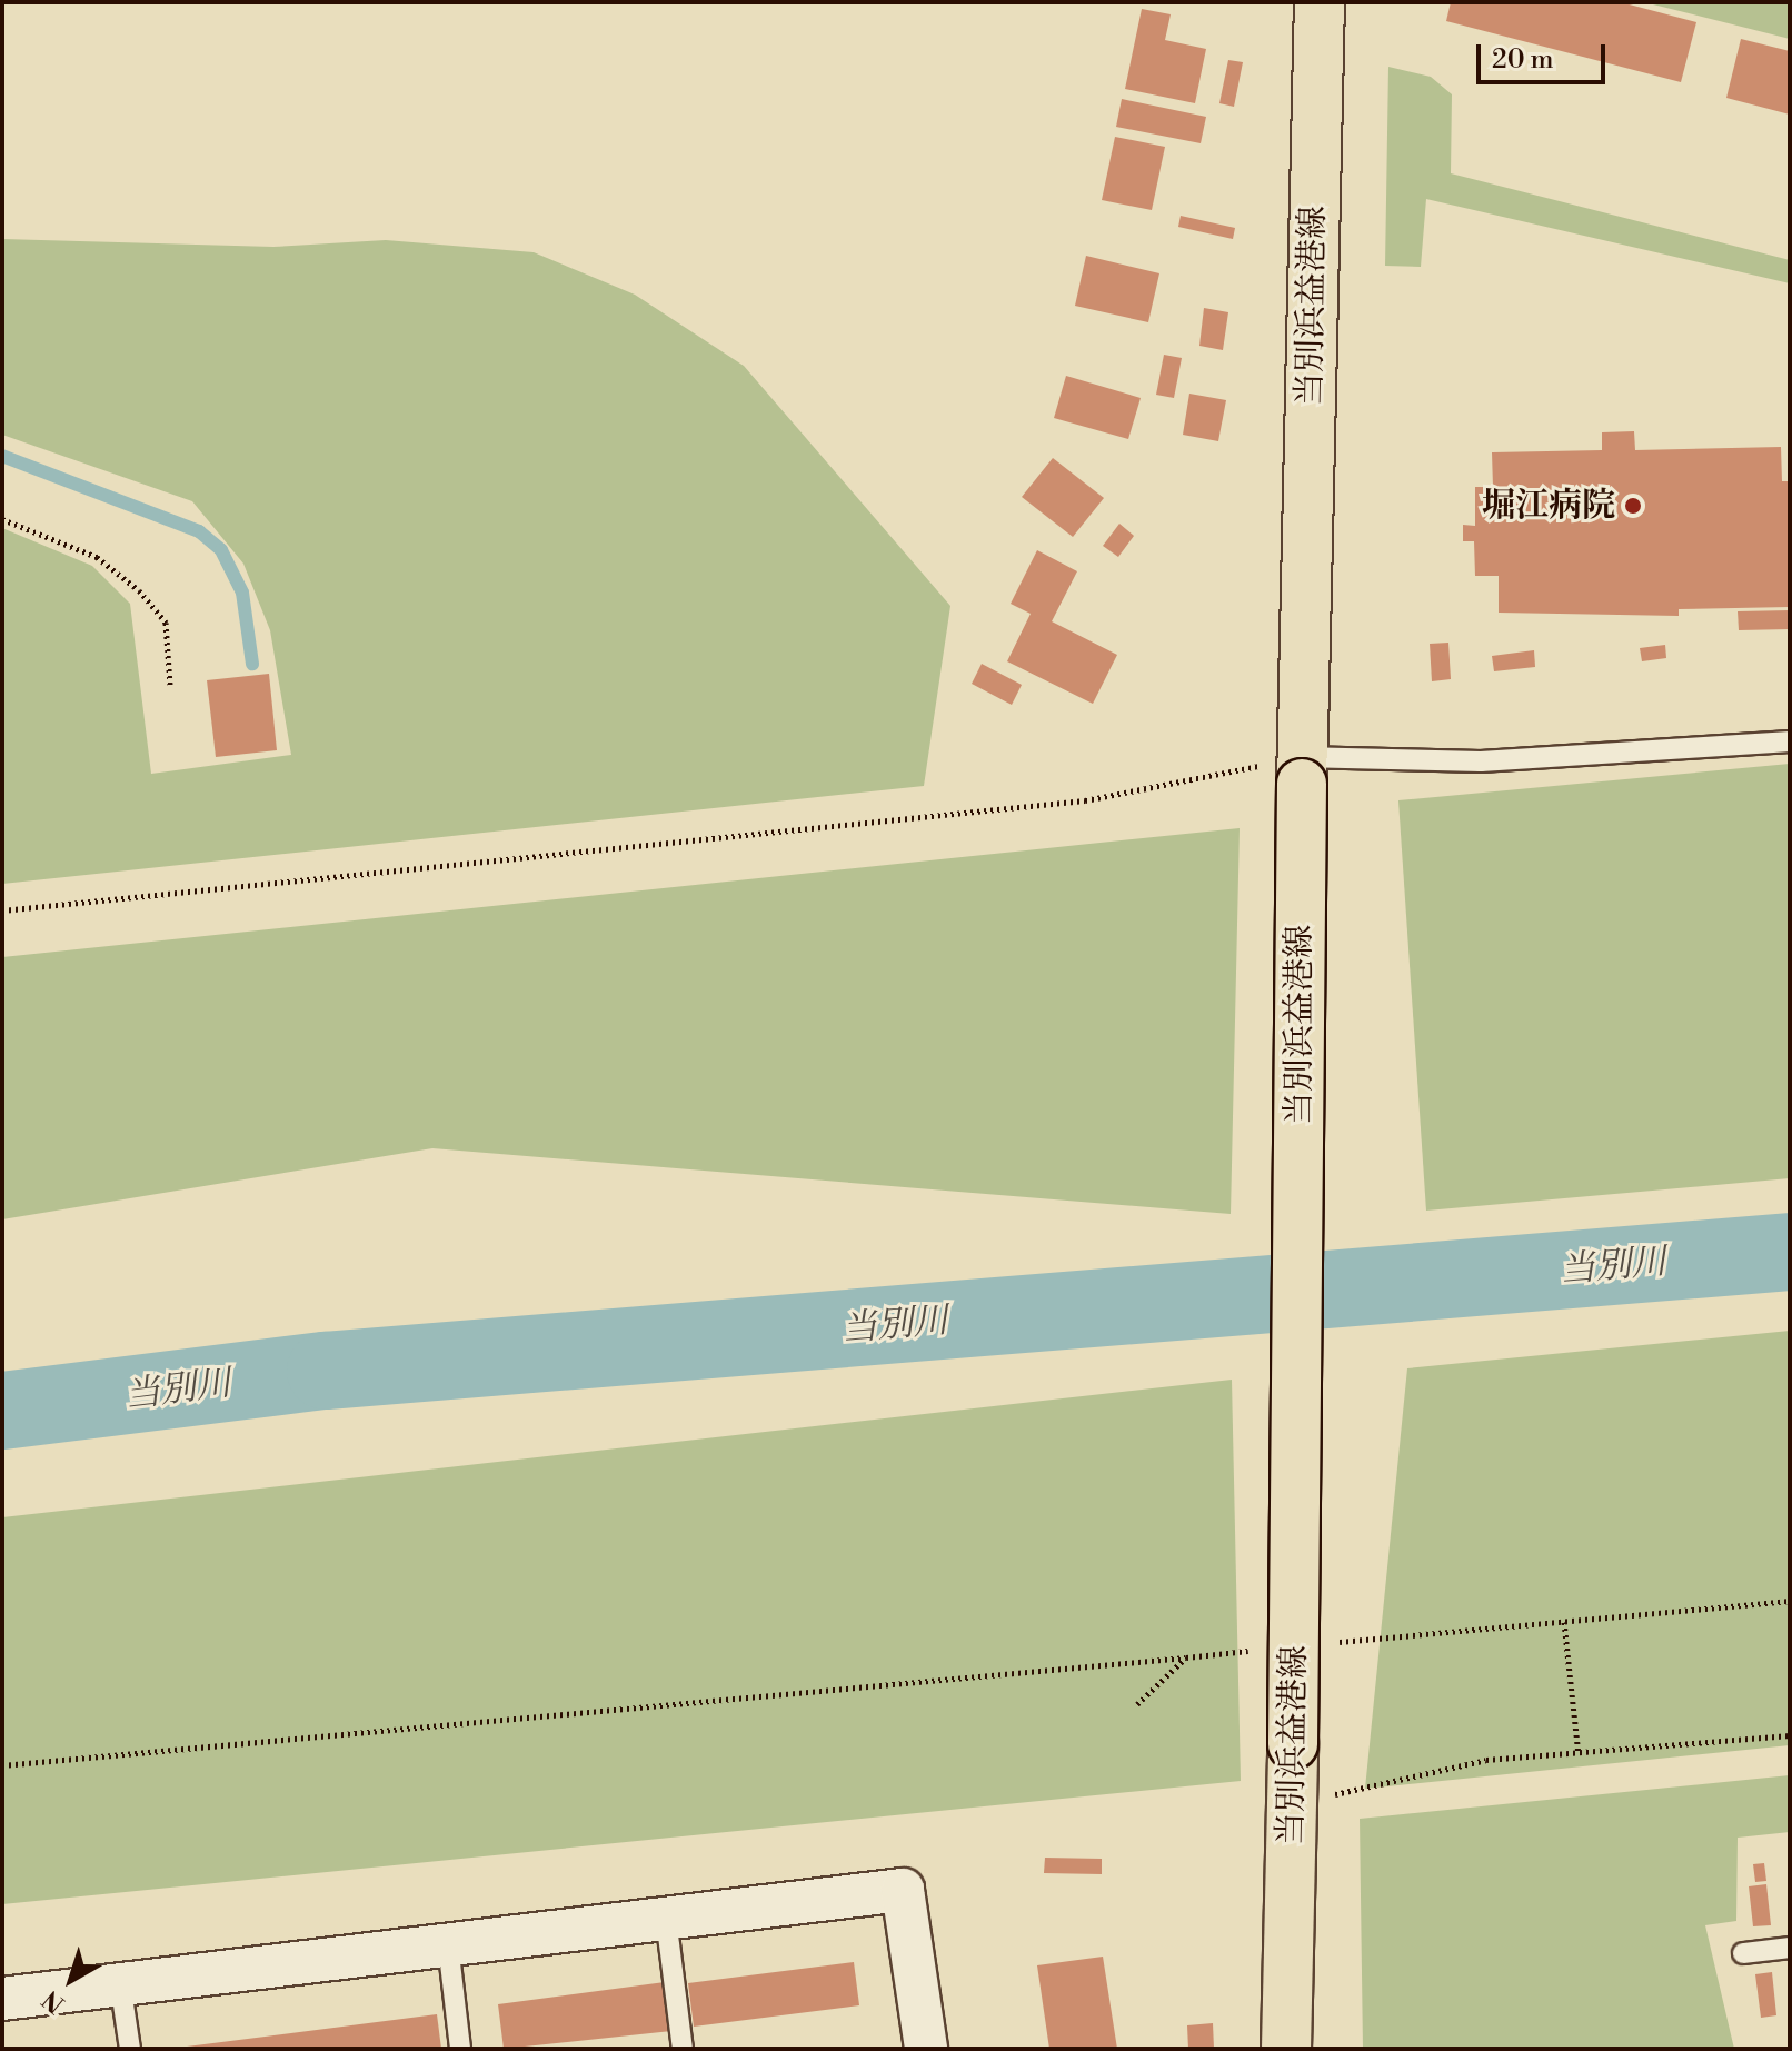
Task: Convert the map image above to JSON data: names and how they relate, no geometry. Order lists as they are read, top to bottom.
{
  "streets": {
    "main road": ["当別浜益港線"]
  },
  "water": ["当別川"],
  "places": ["堀江病院"],
  "scale_bar": "20 m",
  "north": "bottom left"
}
